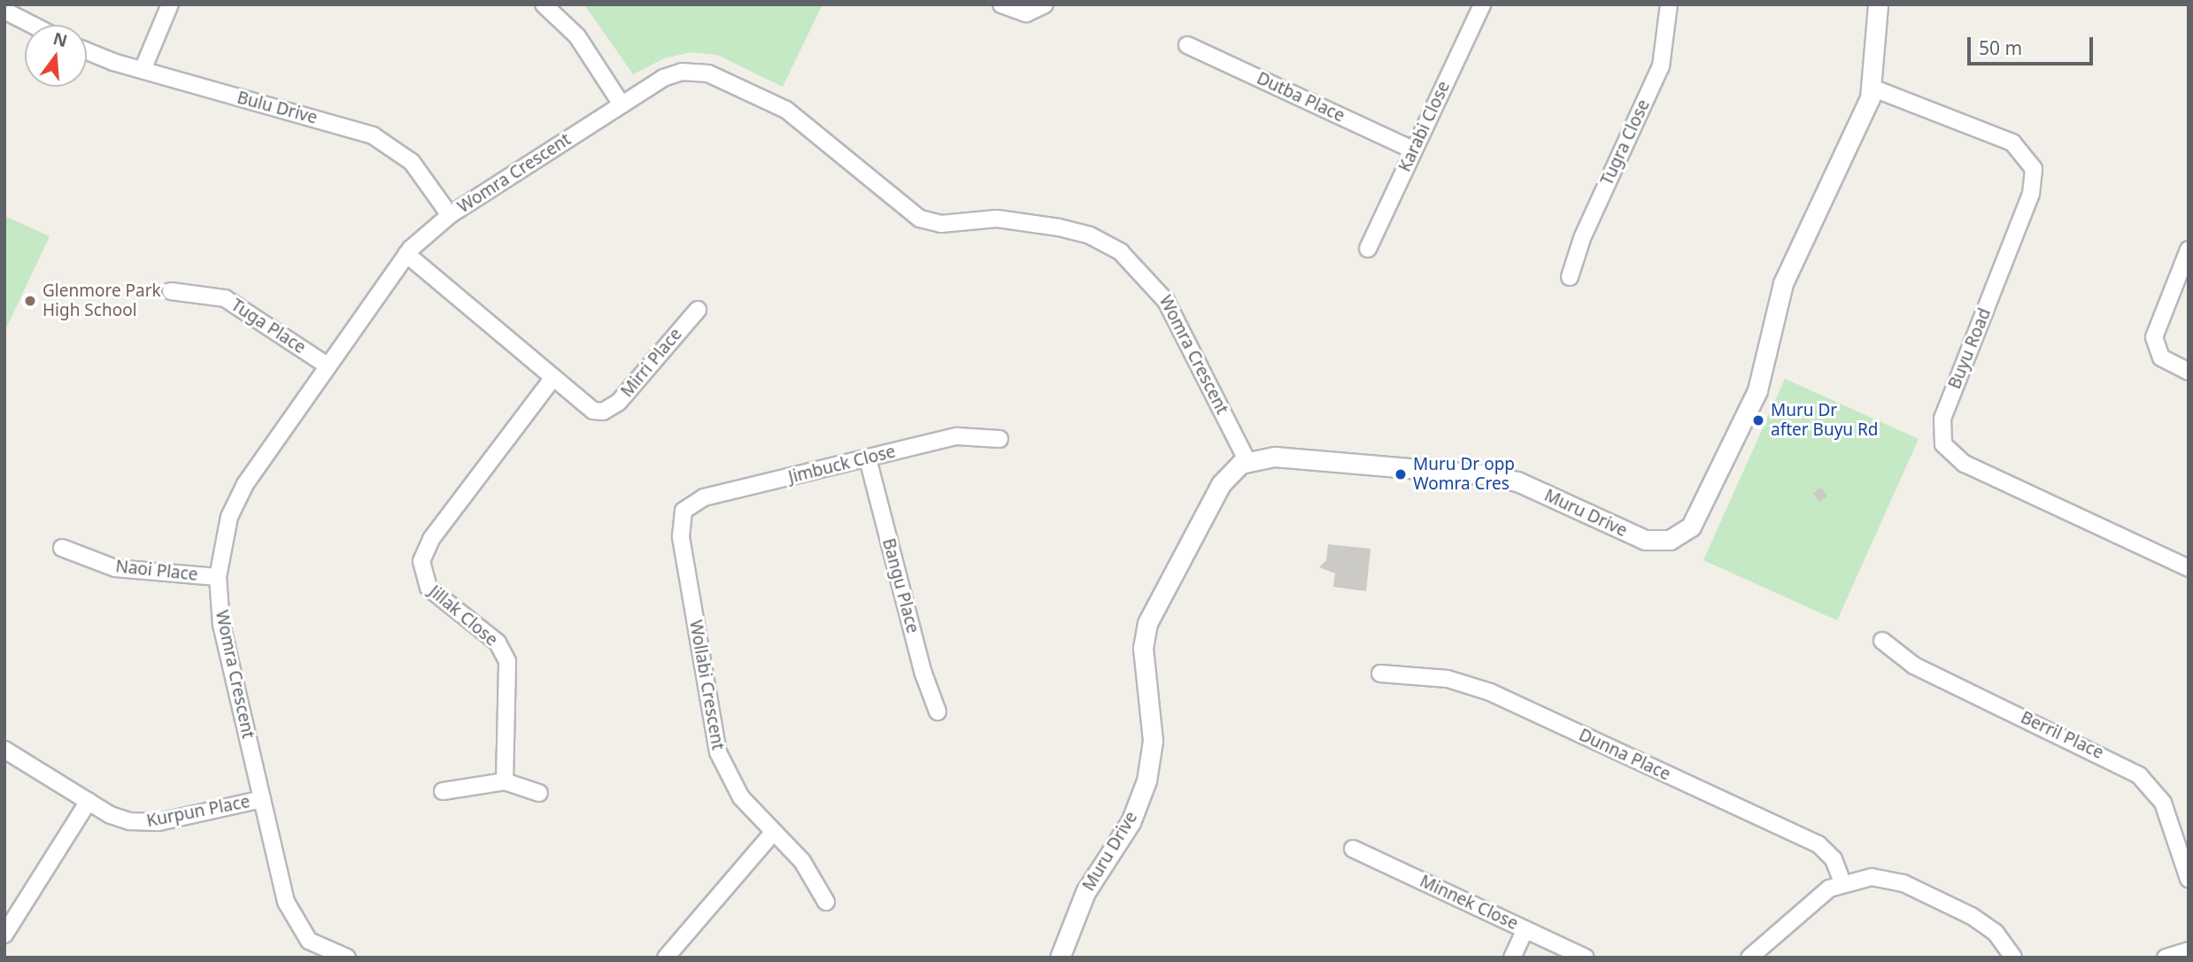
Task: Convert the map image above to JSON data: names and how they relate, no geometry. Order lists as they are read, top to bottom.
{
  "streets": {
    "street": [
      "Dutba Place",
      "Bulu Drive",
      "Karabi Close",
      "Tugra Close",
      "Womra Crescent",
      "Tuga Place",
      "Buyu Road",
      "Mirri Place",
      "Jimbuck Close",
      "Muru Drive",
      "Naoi Place",
      "Bangu Place",
      "Jillak Close",
      "Wollabi Crescent",
      "Berril Place",
      "Dunna Place",
      "Kurpun Place",
      "Minnek Close"
    ]
  },
  "crossings": [
    ["Dutba Place", "Karabi Close"],
    ["Bulu Drive", "Womra Crescent"],
    ["Womra Crescent", "Tuga Place"],
    ["Womra Crescent", "Muru Drive"],
    ["Womra Crescent", "Naoi Place"],
    ["Womra Crescent", "Kurpun Place"],
    ["Buyu Road", "Muru Drive"],
    ["Mirri Place", "Jillak Close"],
    ["Jimbuck Close", "Bangu Place"],
    ["Jimbuck Close", "Wollabi Crescent"]
  ],
  "places": ["Glenmore Park High School", "Muru Dr after Buyu Rd", "Muru Dr opp Womra Cres"],
  "scale_bar": "50 m",
  "north": "top"
}
